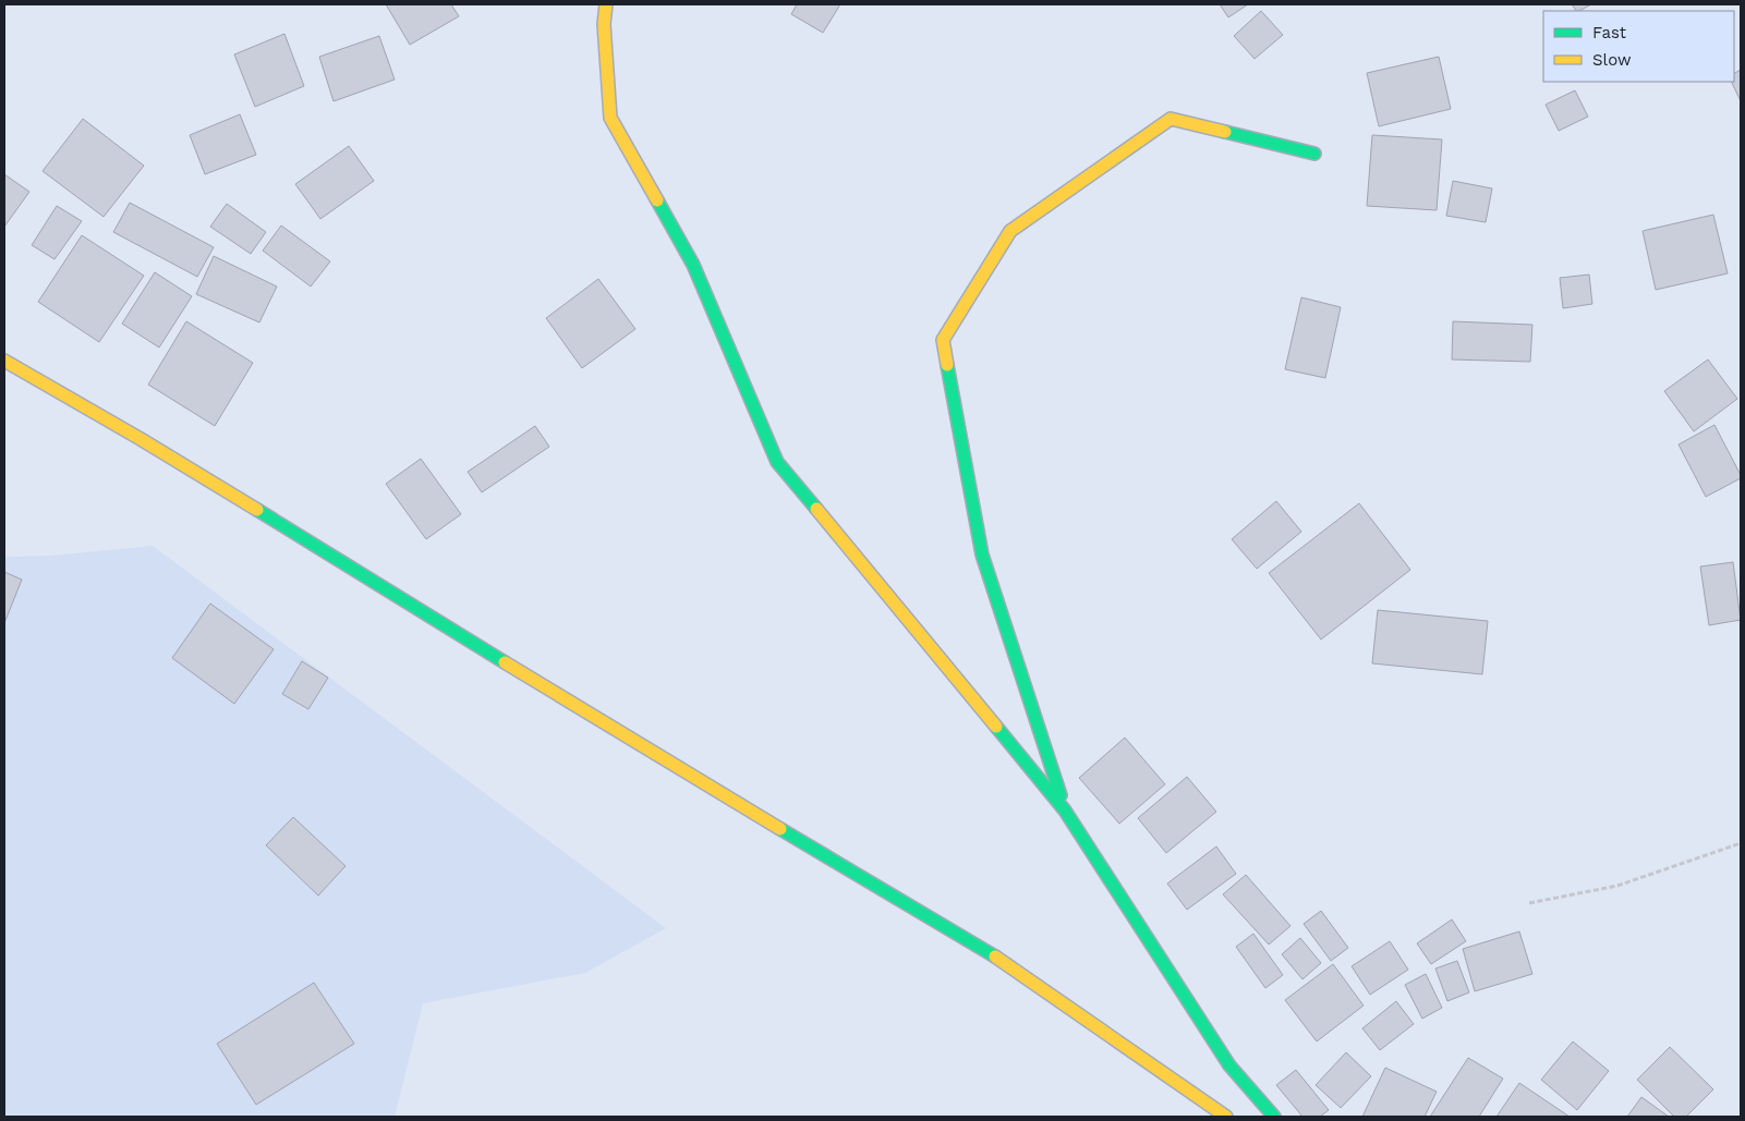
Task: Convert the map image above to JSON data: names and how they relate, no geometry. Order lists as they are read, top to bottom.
{
  "legend": ["Fast", "Slow"]
}
